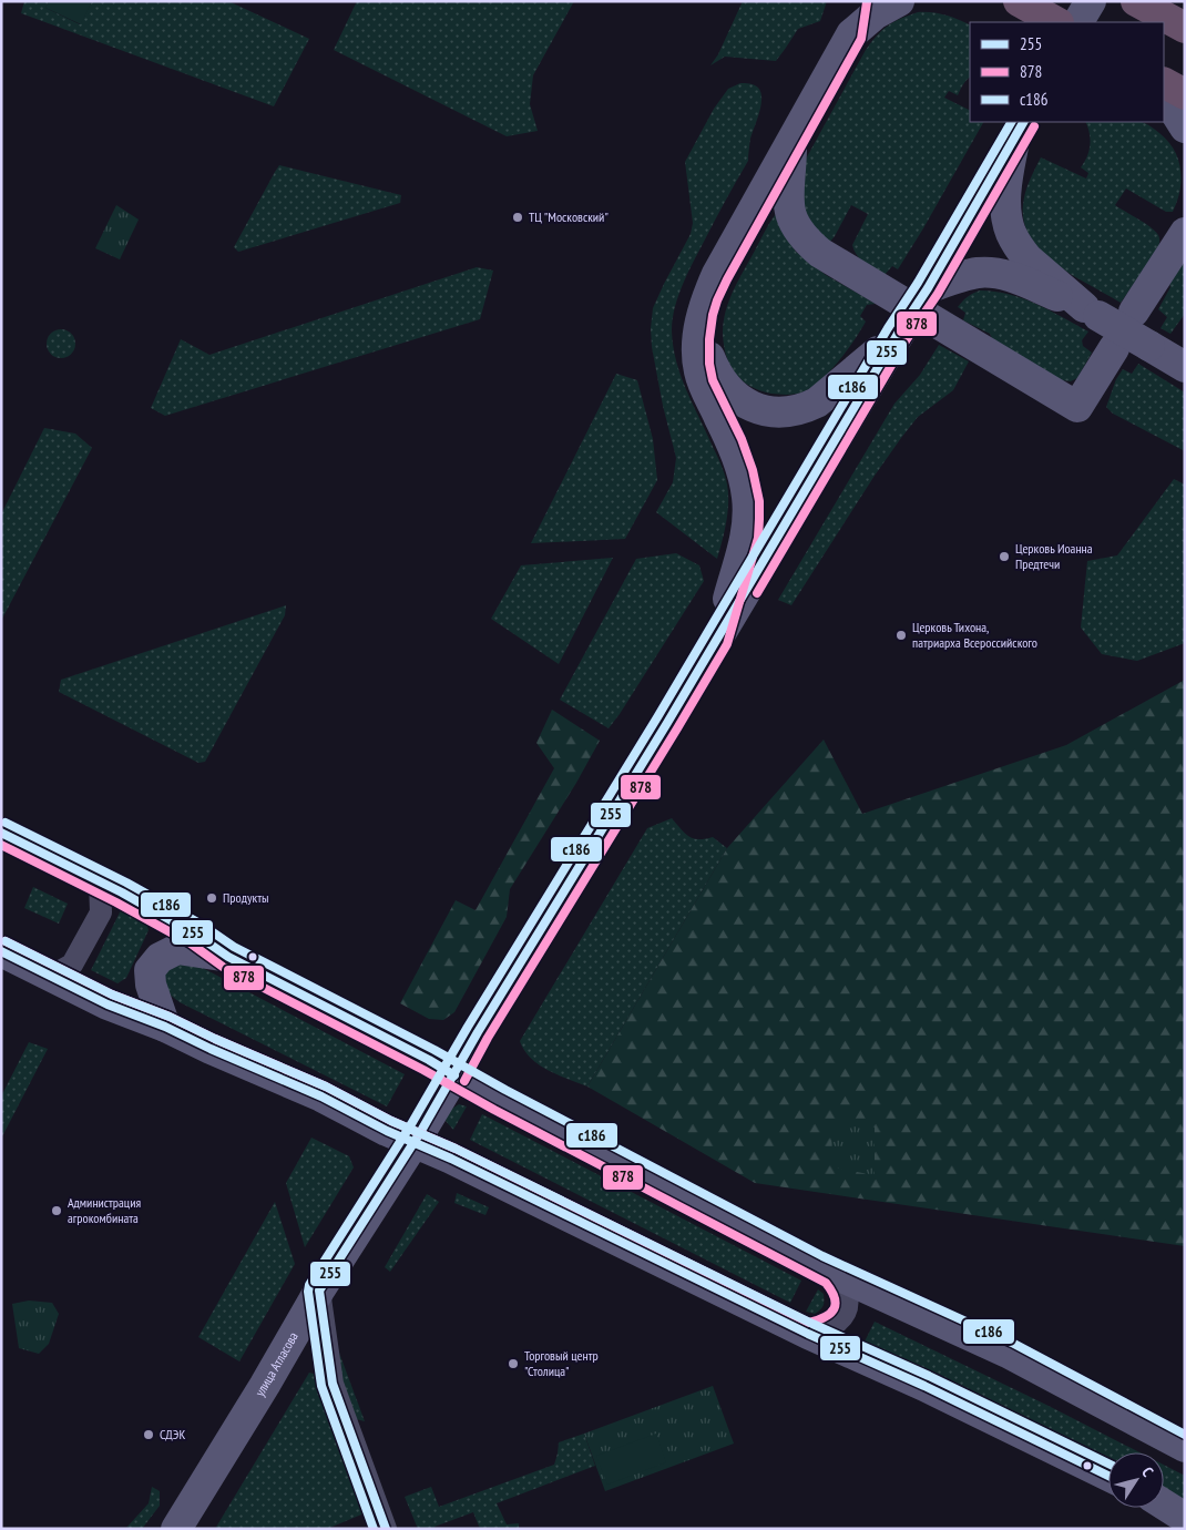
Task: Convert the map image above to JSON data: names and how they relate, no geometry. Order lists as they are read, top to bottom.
{
  "streets": {
    "main road": ["улица Атласова"]
  },
  "places": [
    "ТЦ \"Московский\"",
    "Церковь Иоанна Предтечи",
    "Церковь Тихона, патриарха Всероссийского",
    "Продукты",
    "Администрация агрокомбината",
    "Торговый центр \"Столица\"",
    "СДЭК"
  ],
  "lines": ["transit line 878", "transit line 255", "transit line с186"],
  "legend": ["255", "878", "с186"],
  "north": "top right"
}
